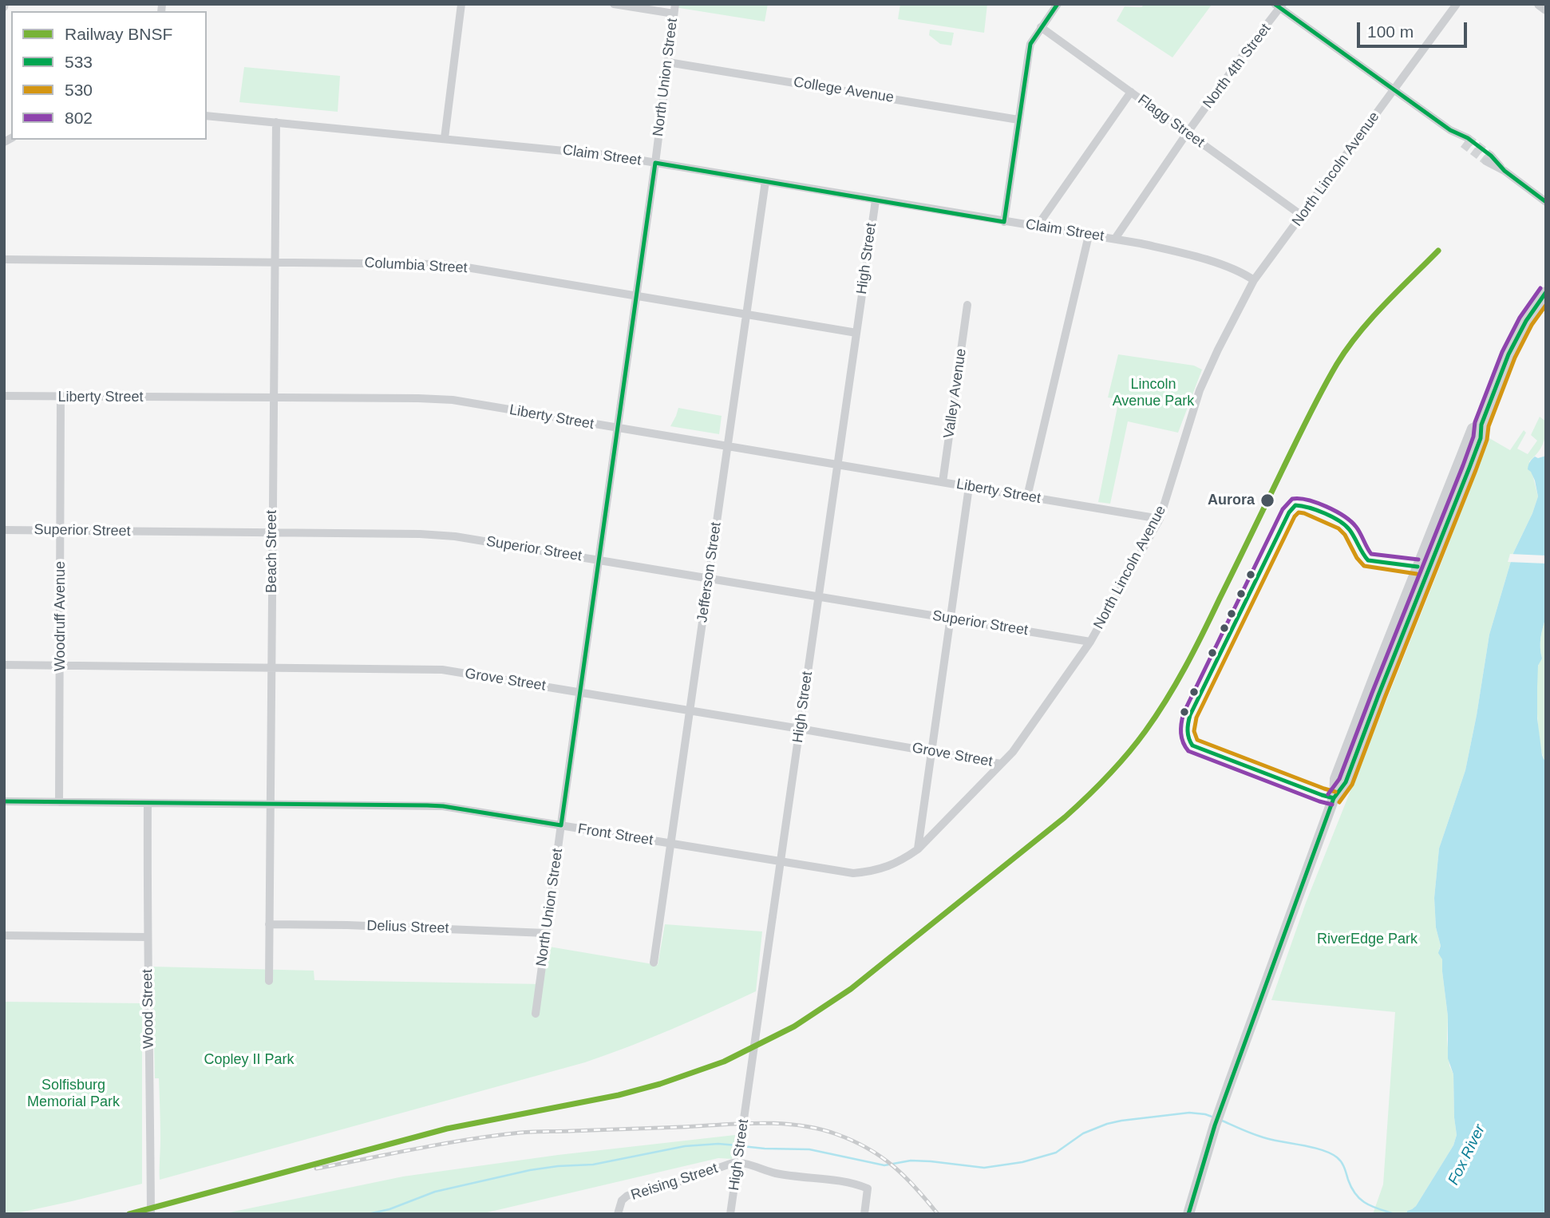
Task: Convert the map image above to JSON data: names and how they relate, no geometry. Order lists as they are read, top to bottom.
{
  "streets": {
    "street": [
      "North 4th Street",
      "North Union Street",
      "College Avenue",
      "Flagg Street",
      "Claim Street",
      "North Lincoln Avenue",
      "High Street",
      "Columbia Street",
      "Valley Avenue",
      "Liberty Street",
      "Superior Street",
      "Beach Street",
      "Jefferson Street",
      "Woodruff Avenue",
      "Grove Street",
      "Front Street",
      "Delius Street",
      "Wood Street",
      "Reising Street"
    ]
  },
  "crossings": [
    ["North 4th Street", "Flagg Street"],
    ["North 4th Street", "Claim Street"],
    ["North Union Street", "College Avenue"],
    ["North Union Street", "Claim Street"],
    ["North Union Street", "Columbia Street"],
    ["North Union Street", "Liberty Street"],
    ["North Union Street", "Superior Street"],
    ["North Union Street", "Grove Street"],
    ["North Union Street", "Front Street"],
    ["North Union Street", "Delius Street"],
    ["Flagg Street", "North Lincoln Avenue"],
    ["Claim Street", "North Lincoln Avenue"],
    ["Claim Street", "High Street"],
    ["Claim Street", "Beach Street"],
    ["Claim Street", "Jefferson Street"],
    ["North Lincoln Avenue", "Liberty Street"],
    ["North Lincoln Avenue", "Superior Street"],
    ["North Lincoln Avenue", "Grove Street"],
    ["North Lincoln Avenue", "Front Street"],
    ["High Street", "Columbia Street"],
    ["High Street", "Liberty Street"],
    ["High Street", "Superior Street"],
    ["High Street", "Grove Street"],
    ["High Street", "Front Street"],
    ["Columbia Street", "Beach Street"],
    ["Columbia Street", "Jefferson Street"],
    ["Valley Avenue", "Liberty Street"],
    ["Liberty Street", "Beach Street"],
    ["Liberty Street", "Jefferson Street"],
    ["Liberty Street", "Woodruff Avenue"],
    ["Superior Street", "Beach Street"],
    ["Superior Street", "Jefferson Street"],
    ["Superior Street", "Woodruff Avenue"],
    ["Beach Street", "Grove Street"],
    ["Beach Street", "Front Street"],
    ["Beach Street", "Delius Street"],
    ["Jefferson Street", "Grove Street"],
    ["Jefferson Street", "Front Street"],
    ["Woodruff Avenue", "Grove Street"],
    ["Woodruff Avenue", "Front Street"],
    ["Front Street", "Wood Street"]
  ],
  "water": ["Fox River"],
  "parks": [
    "Lincoln Avenue Park",
    "RiverEdge Park",
    "Copley II Park",
    "Solfisburg Memorial Park"
  ],
  "places": ["Aurora"],
  "lines": [
    "transit line 533",
    "rail line BNSF",
    "transit line 802",
    "transit line 530"
  ],
  "legend": [
    "Railway BNSF",
    "533",
    "530",
    "802"
  ],
  "scale_bar": "100 m"
}
